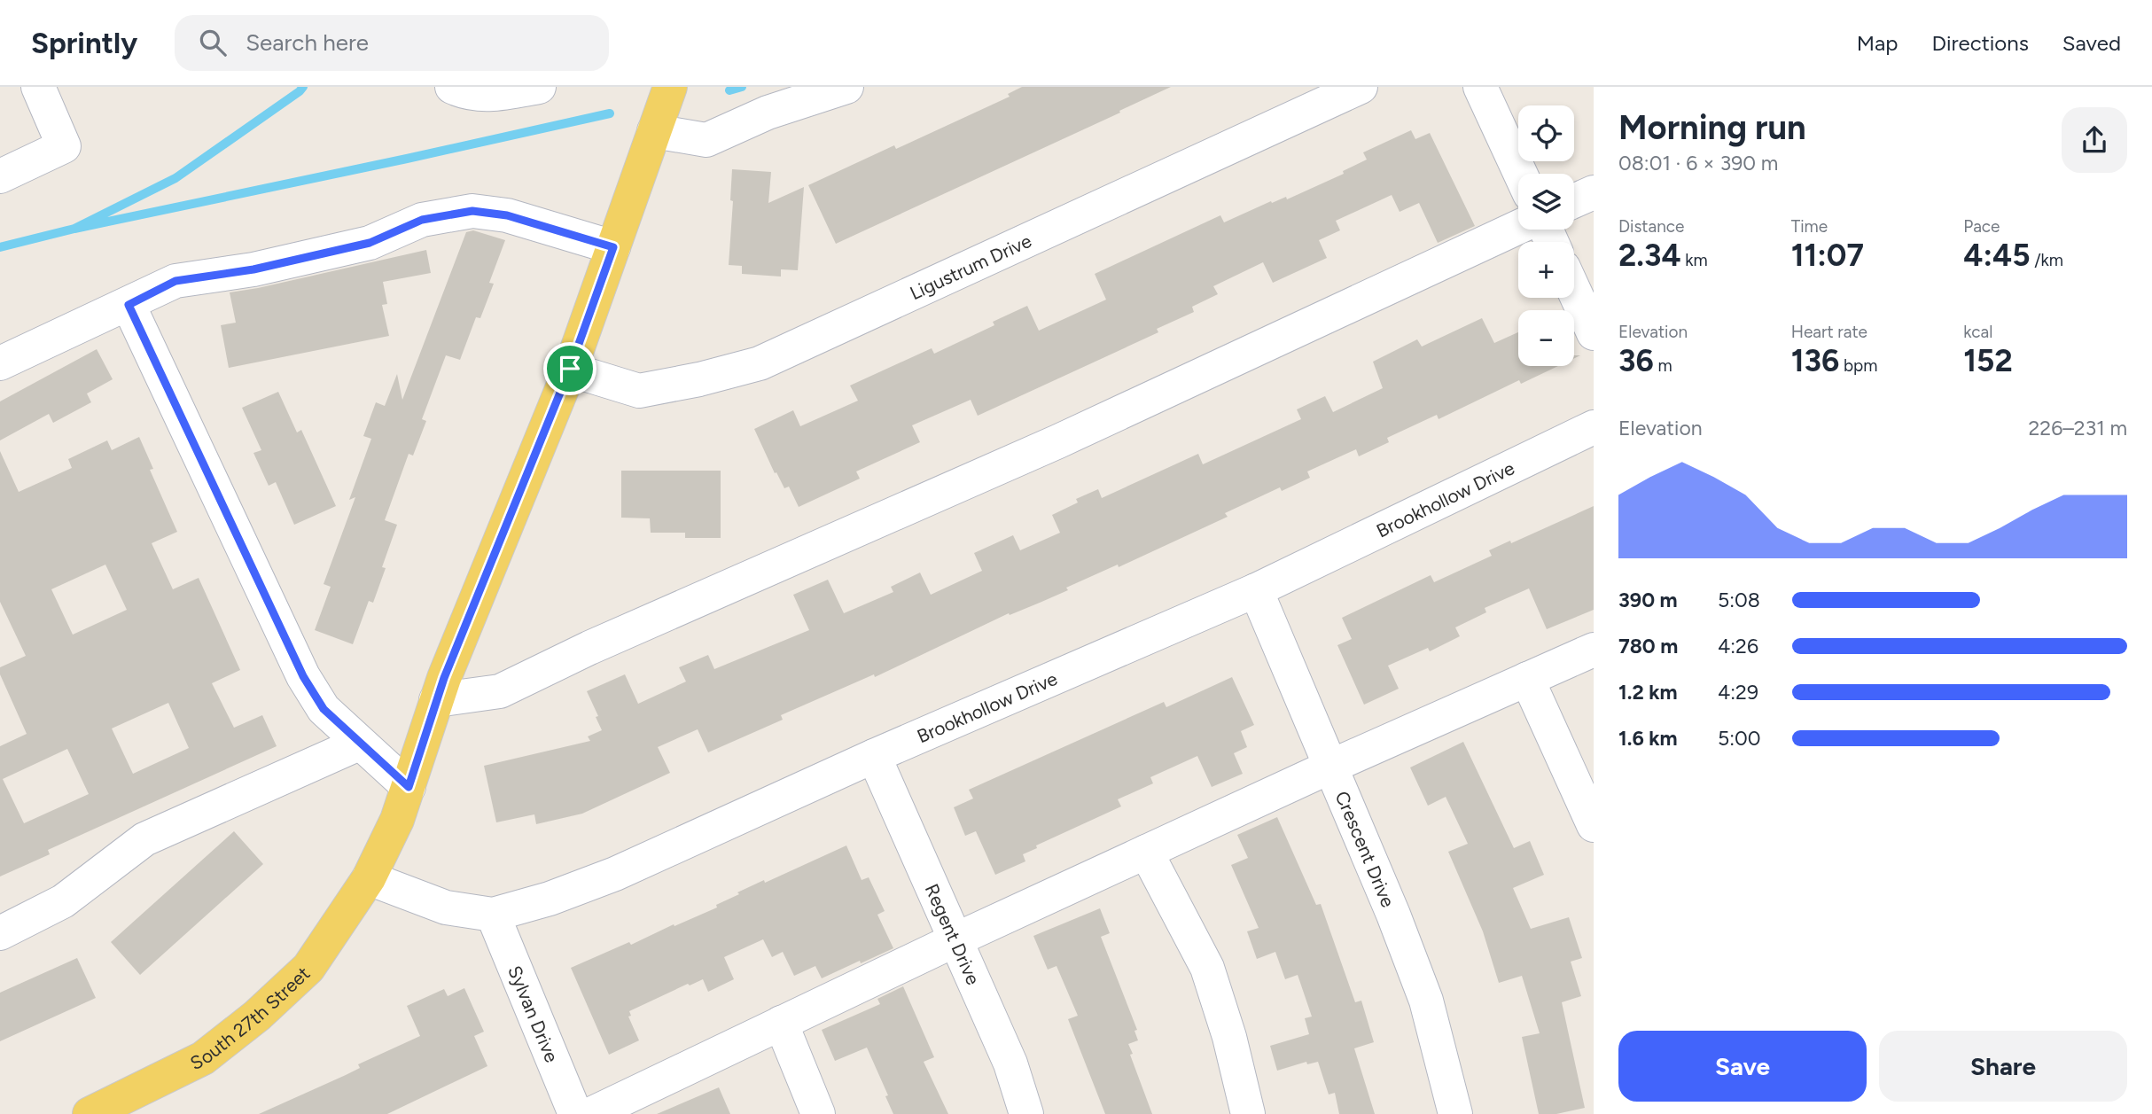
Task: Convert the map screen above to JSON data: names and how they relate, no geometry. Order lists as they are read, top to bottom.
{
  "streets": {
    "main road": ["South 27th Street"],
    "street": [
      "Ligustrum Drive",
      "Brookhollow Drive",
      "Crescent Drive",
      "Regent Drive",
      "Sylvan Drive"
    ]
  },
  "crossings": [
    ["Ligustrum Drive", "South 27th Street"],
    ["Brookhollow Drive", "Crescent Drive"],
    ["Brookhollow Drive", "Regent Drive"],
    ["Brookhollow Drive", "Sylvan Drive"],
    ["Brookhollow Drive", "South 27th Street"]
  ],
  "page": {
    "header": "Sprintly",
    "search": "Search here",
    "nav": ["Map", "Directions", "Saved"],
    "heading": ["Morning run", "08:01 · 6 × 390 m"],
    "map_buttons": ["+", "−"],
    "stats": [
      ["Distance", "2.34 km"],
      ["Time", "11:07"],
      ["Pace", "4:45 /km"],
      ["Elevation", "36 m"],
      ["Heart rate", "136 bpm"],
      ["kcal", "152"]
    ],
    "chart": ["Elevation", "226–231 m"],
    "list": [
      {
        "name": "390 m",
        "note": "5:08"
      },
      {
        "name": "780 m",
        "note": "4:26"
      },
      {
        "name": "1.2 km",
        "note": "4:29"
      },
      {
        "name": "1.6 km",
        "note": "5:00"
      }
    ],
    "buttons": ["Save", "Share"]
  }
}
